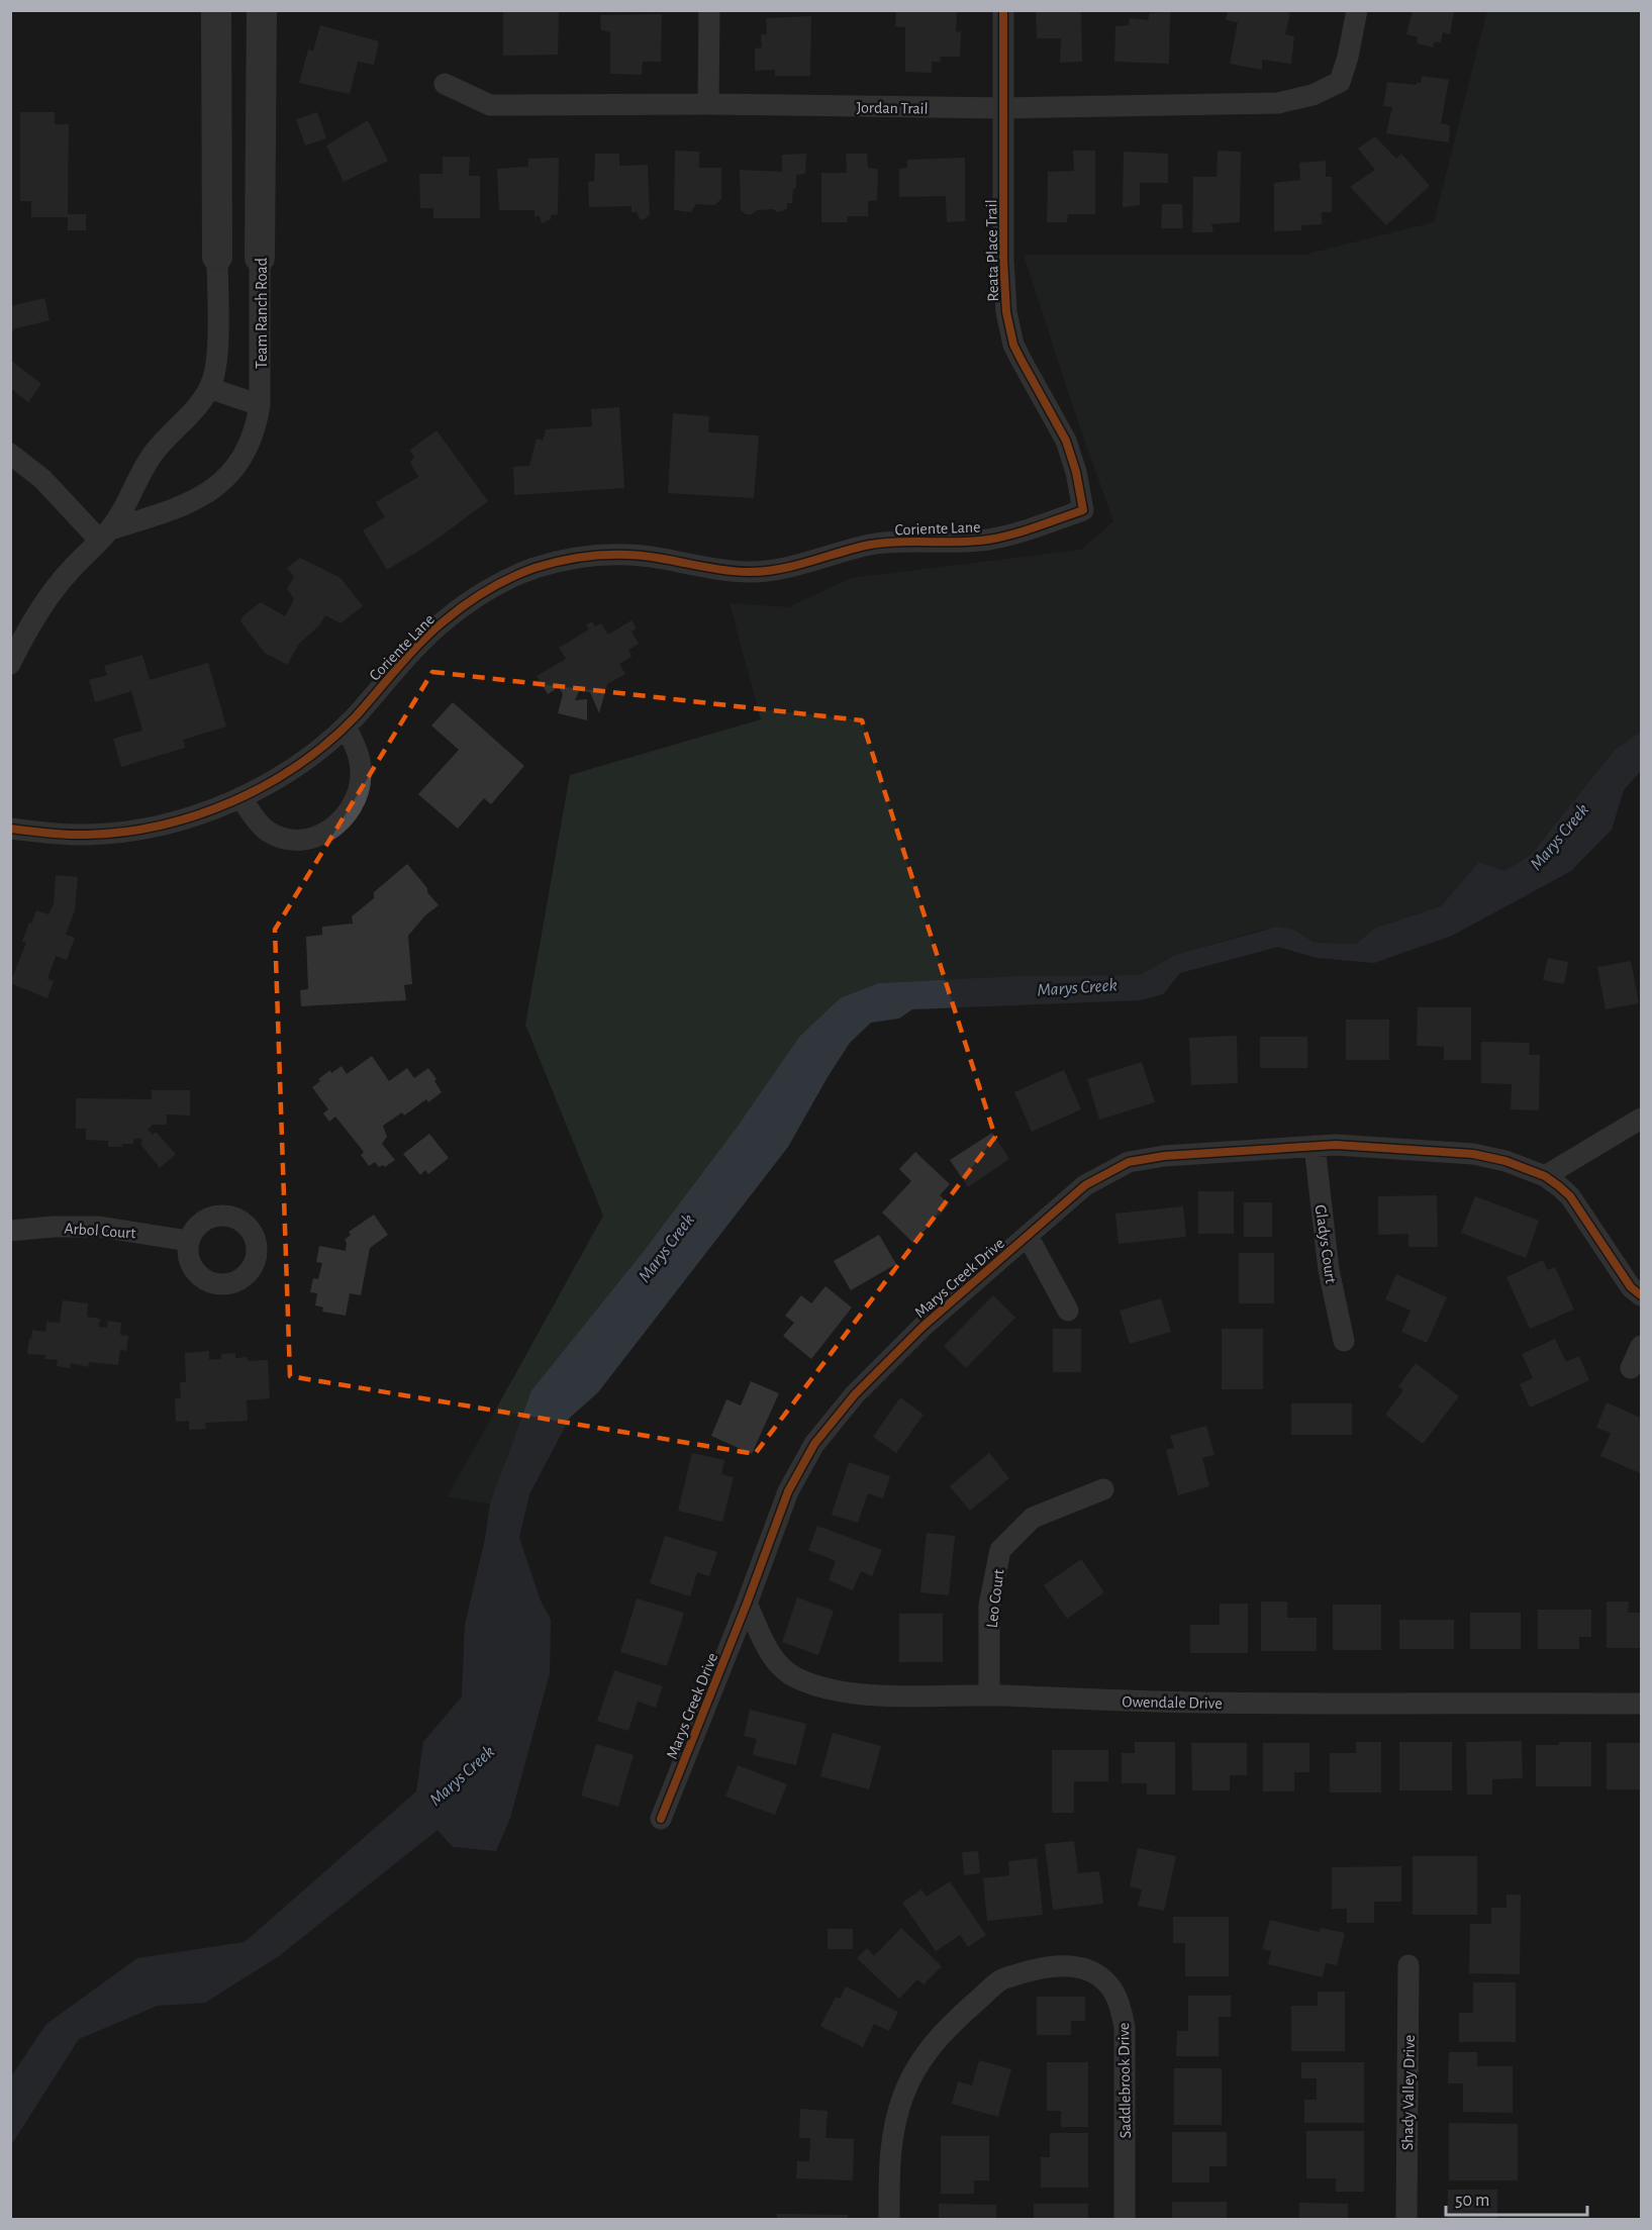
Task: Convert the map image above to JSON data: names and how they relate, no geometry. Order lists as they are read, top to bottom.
{
  "streets": {
    "street": [
      "Jordan Trail",
      "Reata Place Trail",
      "Team Ranch Road",
      "Coriente Lane",
      "Arbol Court",
      "Gladys Court",
      "Marys Creek Drive",
      "Leo Court",
      "Owendale Drive",
      "Saddlebrook Drive",
      "Shady Valley Drive"
    ]
  },
  "crossings": [
    ["Jordan Trail", "Reata Place Trail"],
    ["Reata Place Trail", "Coriente Lane"],
    ["Gladys Court", "Marys Creek Drive"],
    ["Marys Creek Drive", "Owendale Drive"],
    ["Leo Court", "Owendale Drive"]
  ],
  "water": ["Marys Creek"],
  "scale_bar": "50 m"
}
